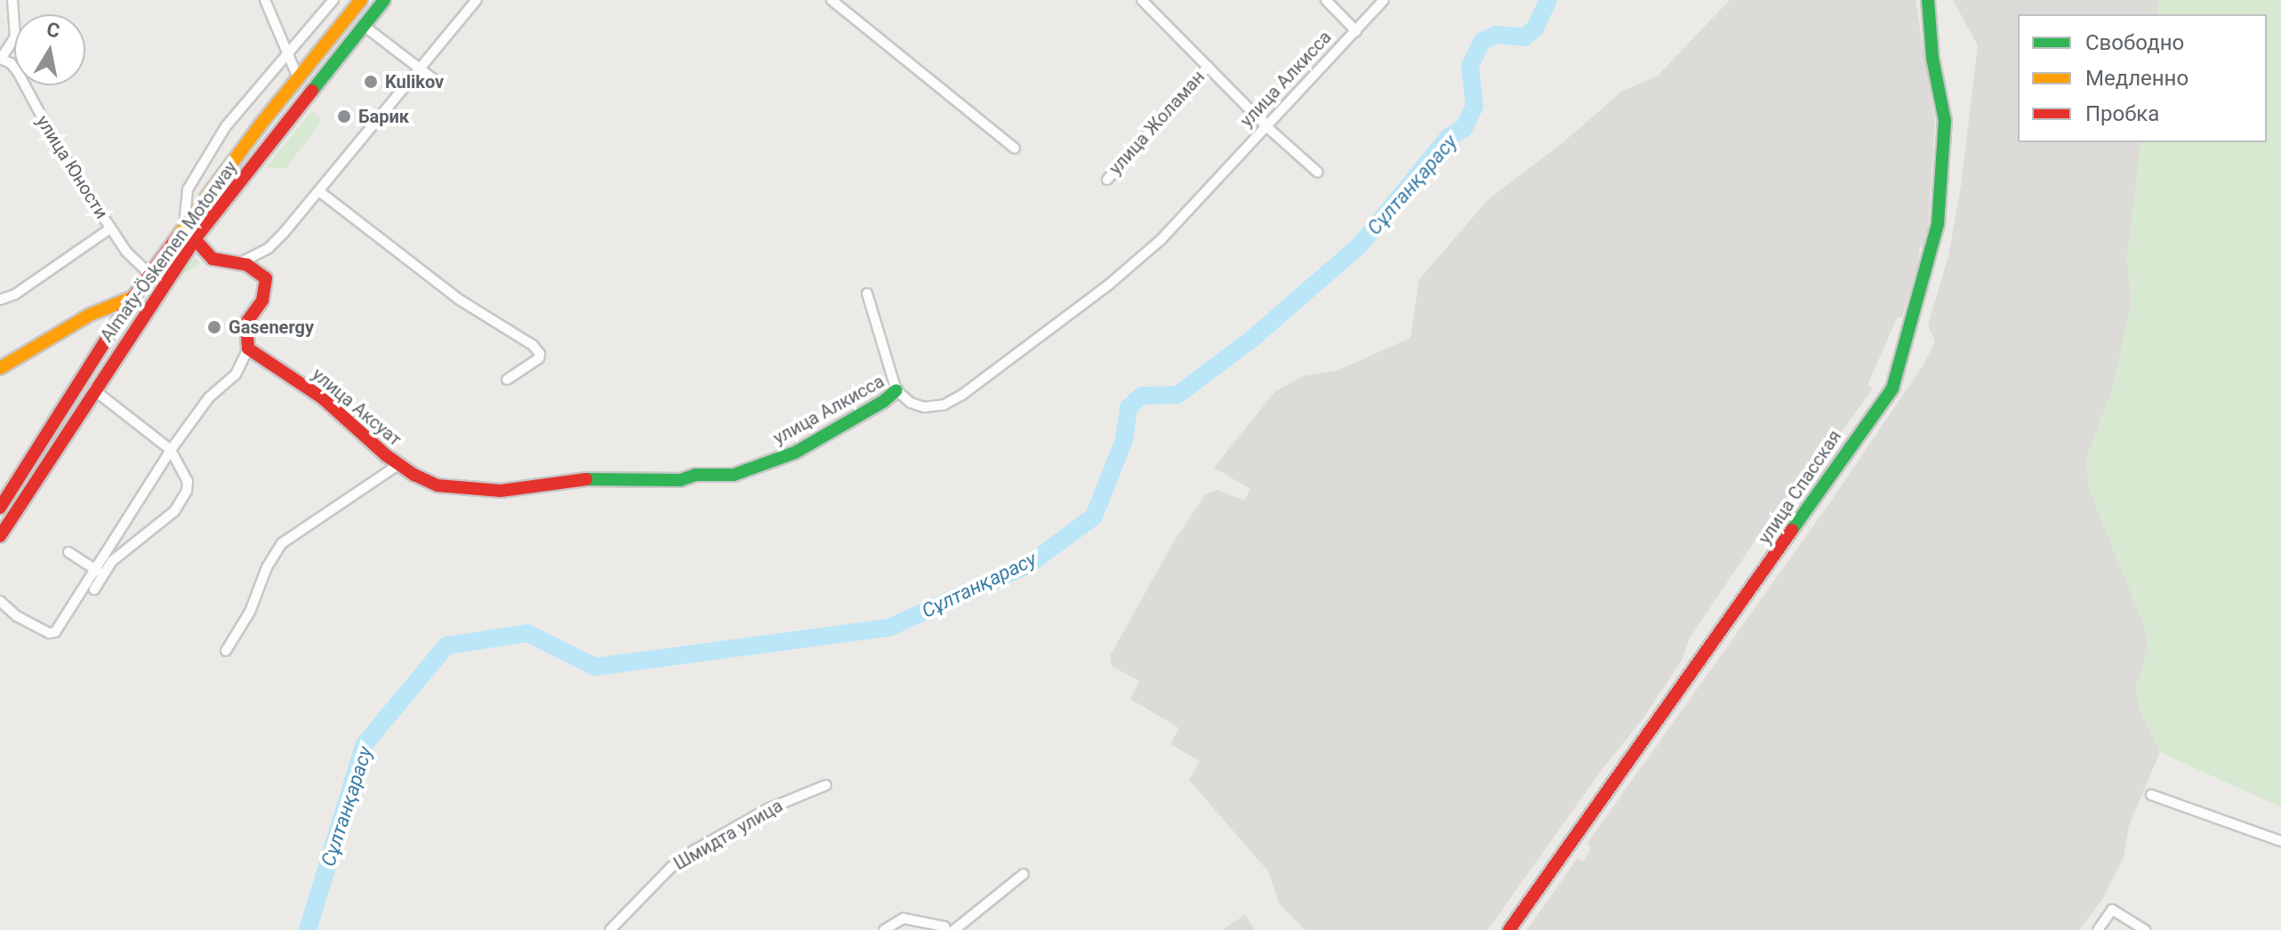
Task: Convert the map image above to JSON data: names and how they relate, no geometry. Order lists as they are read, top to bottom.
{
  "streets": {
    "street": [
      "улица Алкисса",
      "улица Жоламан",
      "улица Юности",
      "Almaty-Öskemen Motorway",
      "улица Аксуат",
      "улица Спасская",
      "Шмидта улица"
    ]
  },
  "crossings": [
    ["улица Алкисса", "улица Аксуат"],
    ["улица Юности", "Almaty-Öskemen Motorway"]
  ],
  "water": ["Сұлтанқарасу"],
  "places": ["Kulikov", "Барик", "Gasenergy"],
  "legend": ["Свободно", "Медленно", "Пробка"],
  "north": "top"
}
